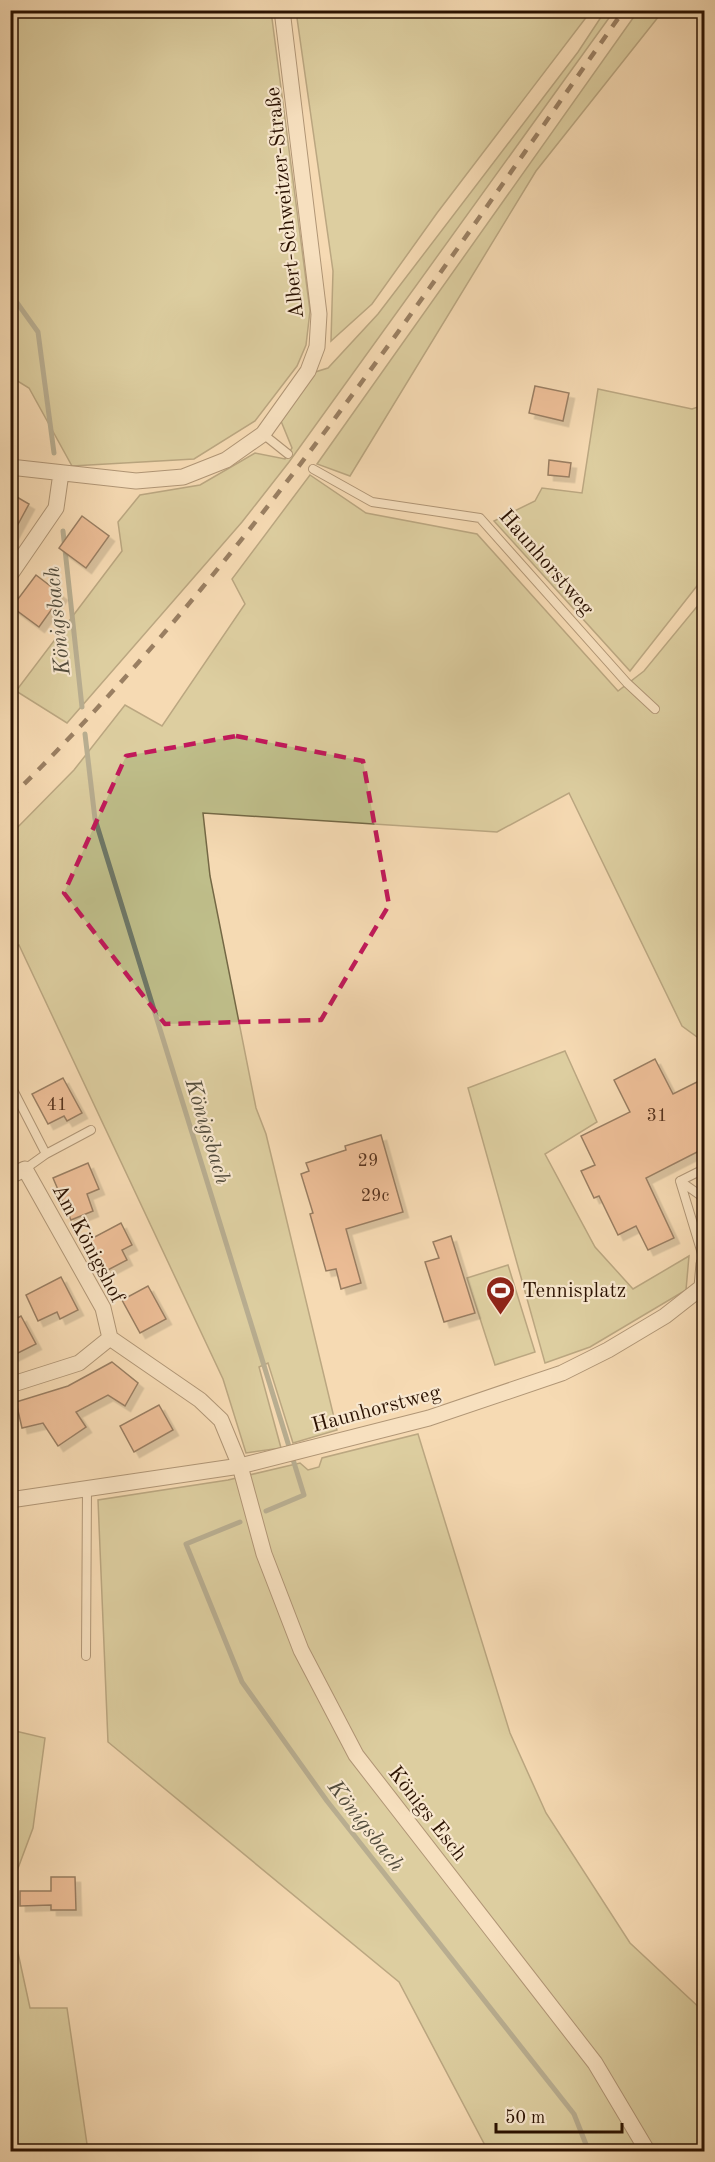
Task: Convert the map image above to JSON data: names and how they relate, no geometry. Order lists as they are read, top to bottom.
{
  "streets": {
    "street": [
      "Albert-Schweitzer-Straße",
      "Haunhorstweg",
      "Am Königshof",
      "Königs Esch"
    ]
  },
  "crossings": [
    ["Haunhorstweg", "Königs Esch"]
  ],
  "water": ["Königsbach"],
  "places": {
    "sports": ["Tennisplatz"]
  },
  "house_numbers": [
    "41",
    "31",
    "29",
    "29c"
  ],
  "scale_bar": "50 m"
}
